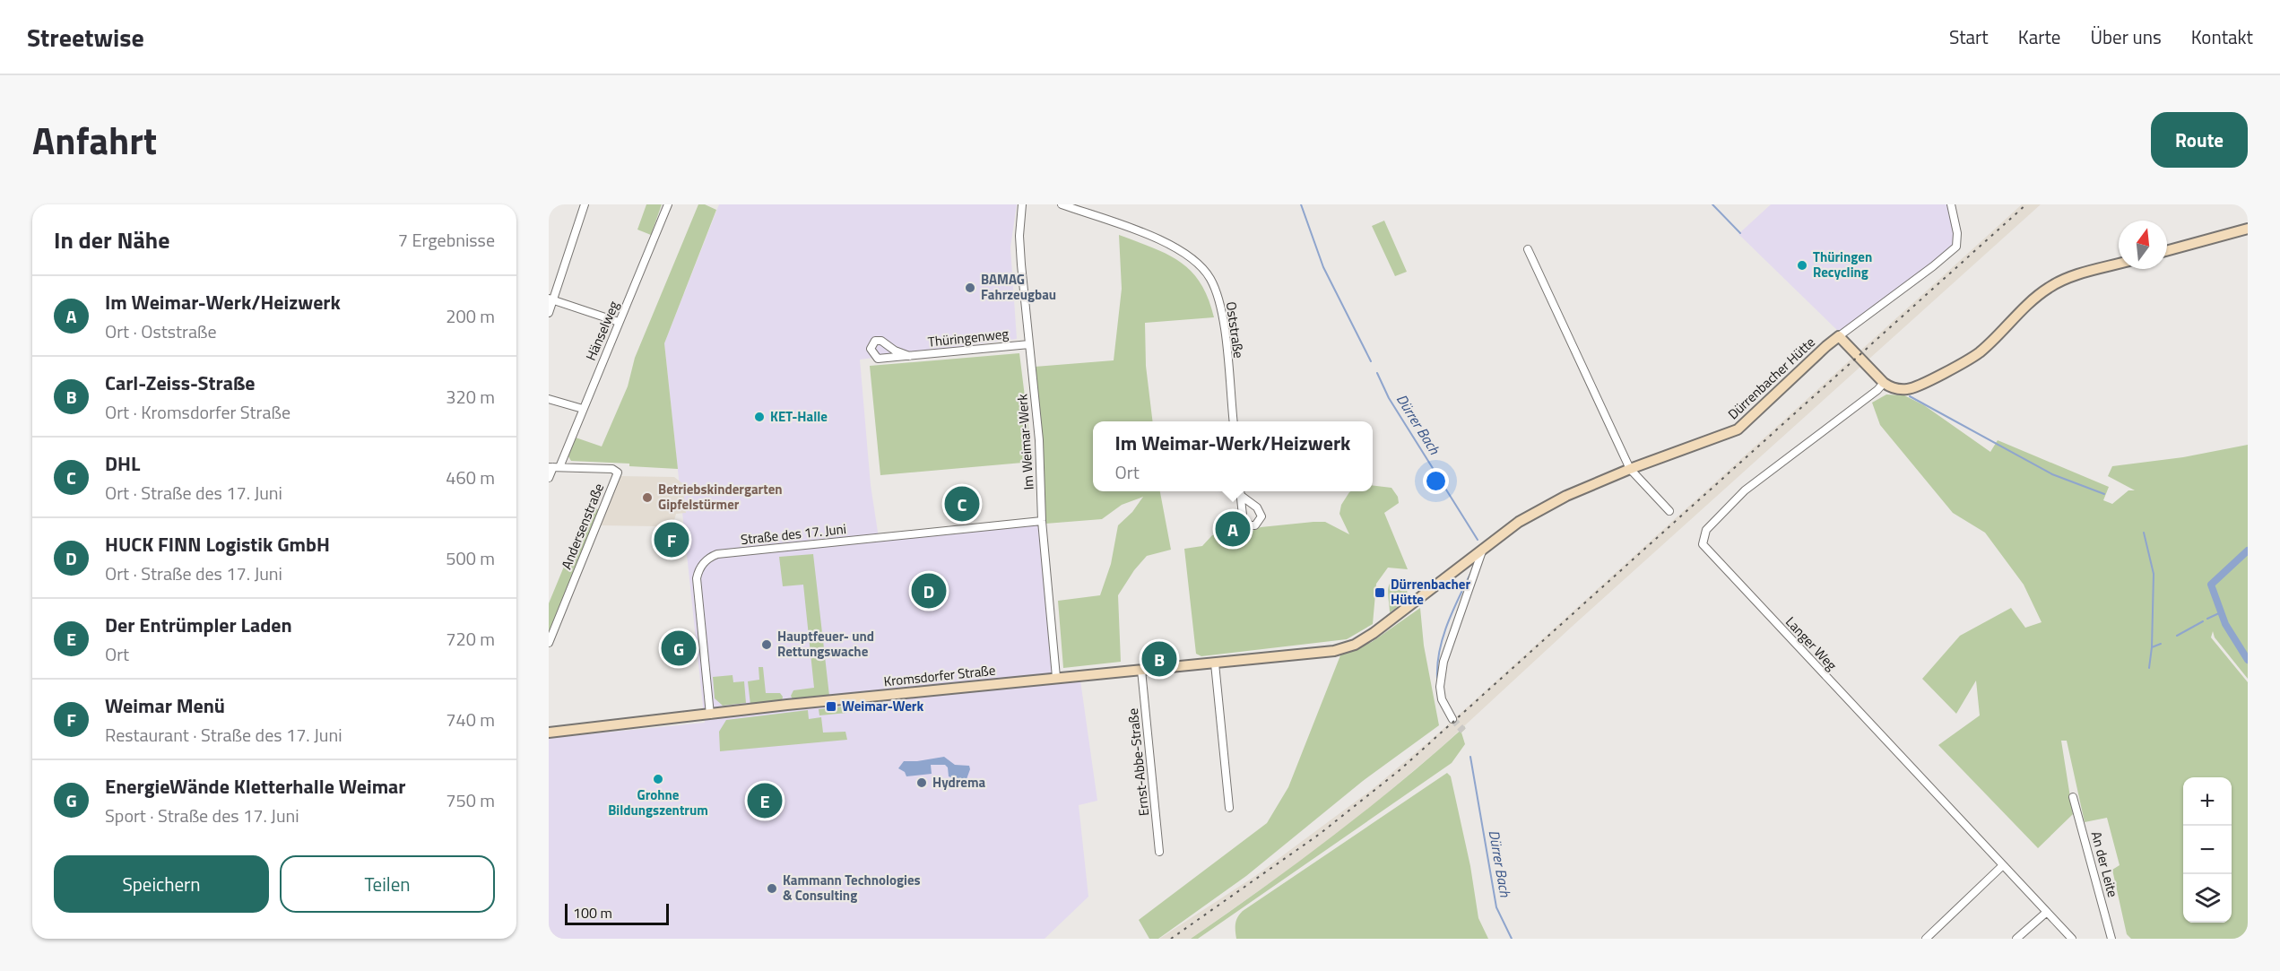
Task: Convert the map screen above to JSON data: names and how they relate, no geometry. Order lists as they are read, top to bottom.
{
  "streets": {
    "street": [
      "Oststraße",
      "Hänselweg",
      "Thüringenweg",
      "Dürrenbacher Hütte",
      "Im Weimar-Werk",
      "Andersenstraße",
      "Straße des 17. Juni",
      "Langer Weg",
      "Kromsdorfer Straße",
      "Ernst-Abbe-Straße",
      "An der Leite"
    ]
  },
  "crossings": [
    ["Hänselweg", "Andersenstraße"],
    ["Thüringenweg", "Im Weimar-Werk"],
    ["Dürrenbacher Hütte", "Kromsdorfer Straße"],
    ["Im Weimar-Werk", "Straße des 17. Juni"],
    ["Im Weimar-Werk", "Kromsdorfer Straße"],
    ["Straße des 17. Juni", "Kromsdorfer Straße"],
    ["Kromsdorfer Straße", "Ernst-Abbe-Straße"]
  ],
  "water": ["Dürrer Bach"],
  "places": {
    "other": [
      "Thüringen Recycling",
      "BAMAG Fahrzeugbau",
      "KET-Halle",
      "Betriebskindergarten Gipfelstürmer",
      "Hauptfeuer- und Rettungswache",
      "Grohne Bildungszentrum",
      "Hydrema",
      "Kammann Technologies & Consulting"
    ],
    "transit": ["Dürrenbacher Hütte", "Weimar-Werk"]
  },
  "scale_bar": "100 m",
  "north": "top",
  "page": {
    "header": "Streetwise",
    "nav": [
      "Start",
      "Karte",
      "Über uns",
      "Kontakt"
    ],
    "title": "Anfahrt",
    "buttons": [
      "Route",
      ["Speichern", "Teilen"]
    ],
    "heading": ["In der Nähe", "7 Ergebnisse"],
    "list": [
      {
        "mark": "A",
        "name": "Im Weimar-Werk/Heizwerk",
        "note": "Ort · Oststraße",
        "value": "200 m"
      },
      {
        "mark": "B",
        "name": "Carl-Zeiss-Straße",
        "note": "Ort · Kromsdorfer Straße",
        "value": "320 m"
      },
      {
        "mark": "C",
        "name": "DHL",
        "note": "Ort · Straße des 17. Juni",
        "value": "460 m"
      },
      {
        "mark": "D",
        "name": "HUCK FINN Logistik GmbH",
        "note": "Ort · Straße des 17. Juni",
        "value": "500 m"
      },
      {
        "mark": "E",
        "name": "Der Entrümpler Laden",
        "note": "Ort",
        "value": "720 m"
      },
      {
        "mark": "F",
        "name": "Weimar Menü",
        "note": "Restaurant · Straße des 17. Juni",
        "value": "740 m"
      },
      {
        "mark": "G",
        "name": "EnergieWände Kletterhalle Weimar",
        "note": "Sport · Straße des 17. Juni",
        "value": "750 m"
      }
    ],
    "popup": ["Im Weimar-Werk/Heizwerk", "Ort"],
    "pins": [
      "C",
      "A",
      "F",
      "D",
      "G",
      "B",
      "E"
    ],
    "map_buttons": ["+", "−"],
    "scale": "100 m"
  }
}
